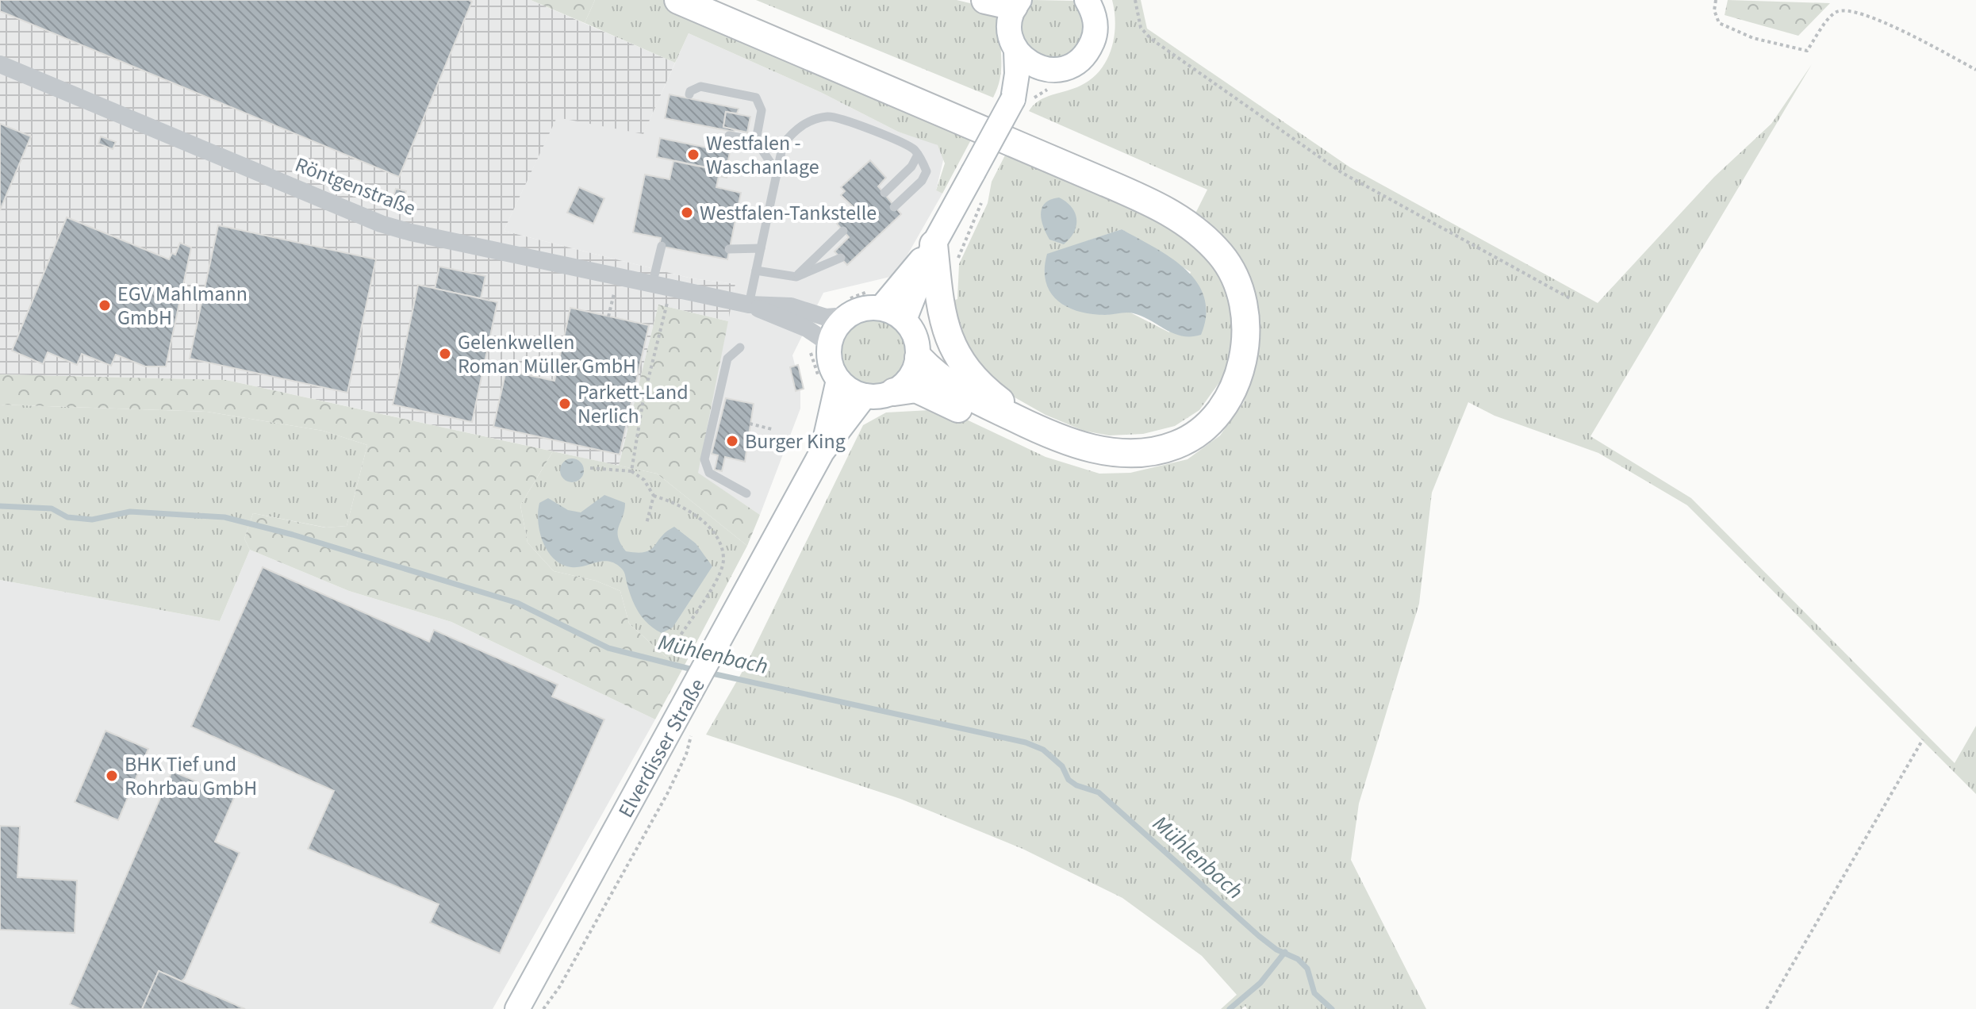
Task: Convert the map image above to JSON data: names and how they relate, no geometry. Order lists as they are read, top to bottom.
{
  "streets": {
    "main road": ["Elverdisser Straße"],
    "street": ["Röntgenstraße"]
  },
  "crossings": [
    ["Röntgenstraße", "Elverdisser Straße"]
  ],
  "water": ["Mühlenbach"],
  "places": [
    "Westfalen - Waschanlage",
    "Westfalen-Tankstelle",
    "EGV Mahlmann GmbH",
    "Gelenkwellen Roman Müller GmbH",
    "Parkett-Land Nerlich",
    "Burger King",
    "BHK Tief und Rohrbau GmbH"
  ]
}
